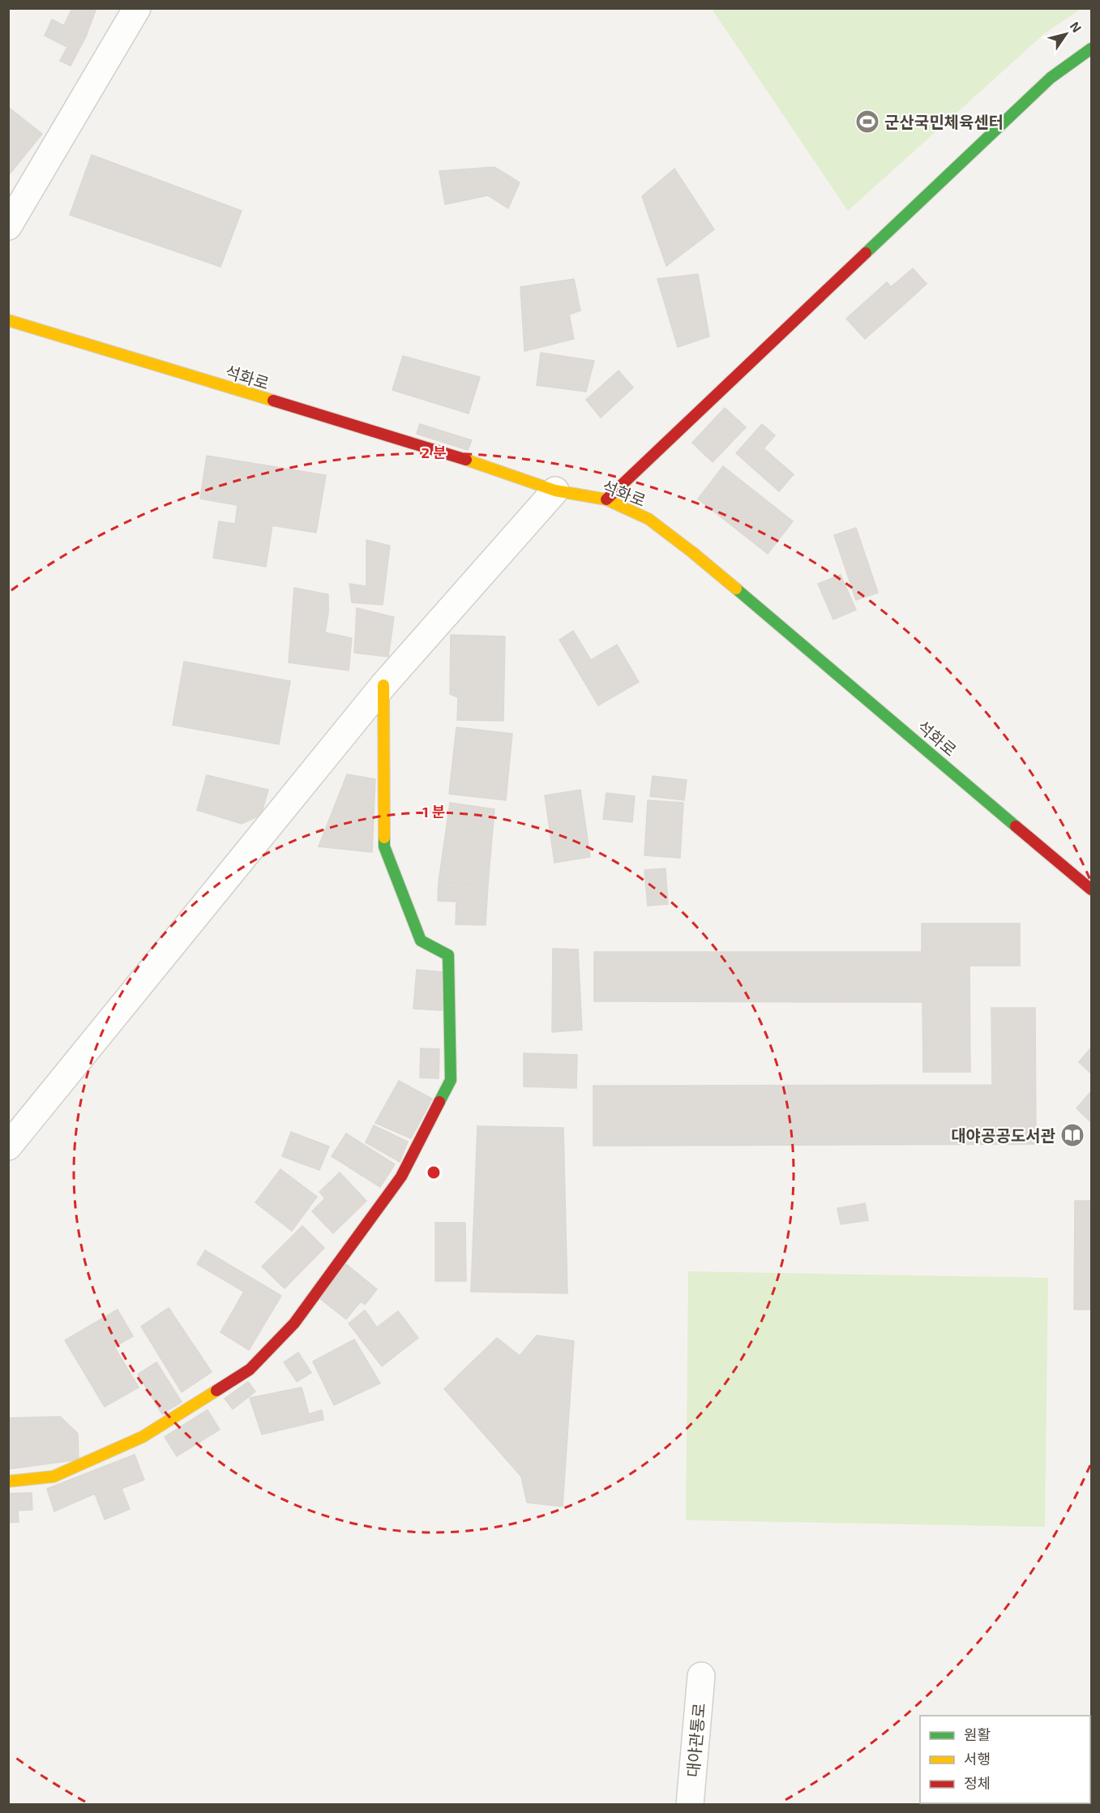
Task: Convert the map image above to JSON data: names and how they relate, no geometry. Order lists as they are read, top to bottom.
{
  "streets": {
    "street": ["석화로", "대야관통로"]
  },
  "places": {
    "sports": ["군산국민체육센터"],
    "library": ["대야공공도서관"]
  },
  "legend": ["원활", "서행", "정체"],
  "north": "top right",
  "rings": ["2 분", "1 분"]
}
